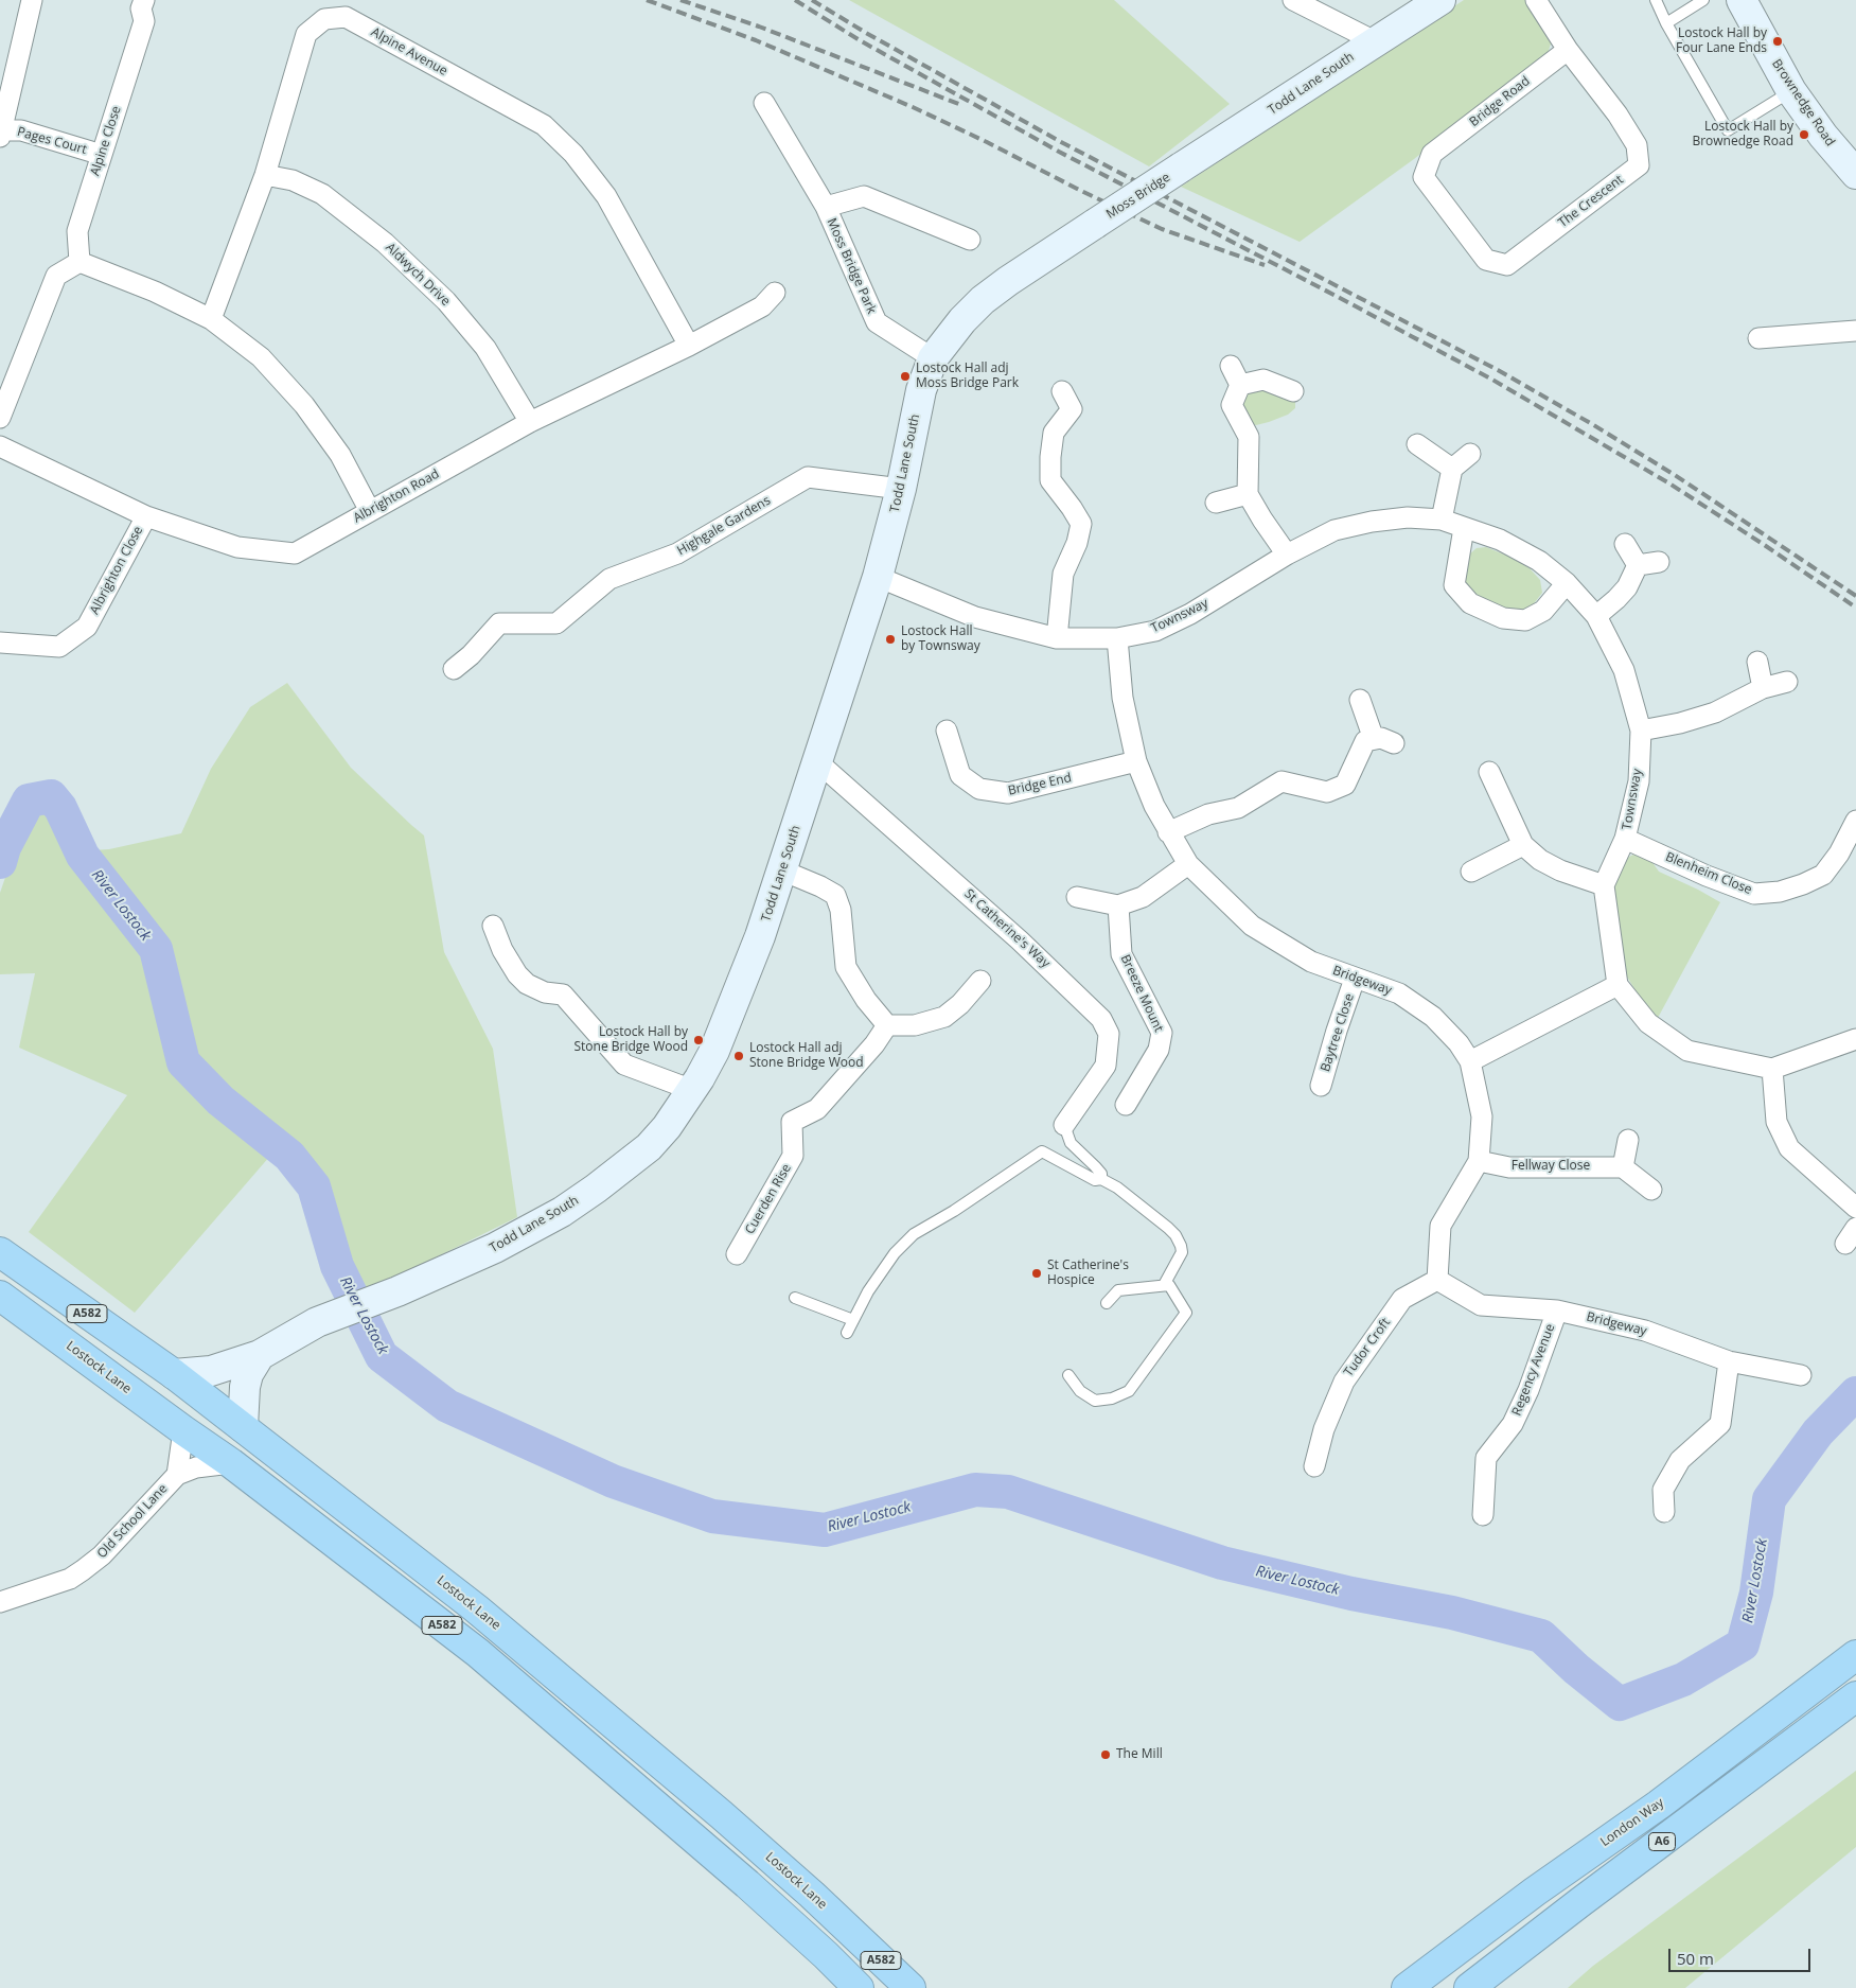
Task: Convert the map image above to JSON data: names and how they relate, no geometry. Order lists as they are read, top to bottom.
{
  "streets": {
    "highway": [
      "A582",
      "Lostock Lane",
      "London Way",
      "A6"
    ],
    "street": [
      "Alpine Avenue",
      "Todd Lane South",
      "Bridge Road",
      "Brownedge Road",
      "Pages Court",
      "Alpine Close",
      "Moss Bridge",
      "The Crescent",
      "Moss Bridge Park",
      "Aldwych Drive",
      "Albrighton Road",
      "Highgale Gardens",
      "Albrighton Close",
      "Townsway",
      "Bridge End",
      "Blenheim Close",
      "St Catherine's Way",
      "Bridgeway",
      "Breeze Mount",
      "Baytree Close",
      "Fellway Close",
      "Cuerden Rise",
      "Tudor Croft",
      "Regency Avenue",
      "Old School Lane"
    ]
  },
  "crossings": [
    ["Alpine Avenue", "Aldwych Drive"],
    ["Alpine Avenue", "Albrighton Road"],
    ["Todd Lane South", "Moss Bridge"],
    ["Todd Lane South", "Moss Bridge Park"],
    ["Todd Lane South", "Highgale Gardens"],
    ["Todd Lane South", "Townsway"],
    ["Todd Lane South", "St Catherine's Way"],
    ["Todd Lane South", "Lostock Lane"],
    ["Bridge Road", "The Crescent"],
    ["Pages Court", "Alpine Close"],
    ["Aldwych Drive", "Albrighton Road"],
    ["Albrighton Road", "Albrighton Close"],
    ["Townsway", "Blenheim Close"],
    ["Townsway", "Bridgeway"],
    ["Bridge End", "Bridgeway"],
    ["Bridgeway", "Baytree Close"],
    ["Bridgeway", "Fellway Close"],
    ["Bridgeway", "Tudor Croft"],
    ["Bridgeway", "Regency Avenue"],
    ["Lostock Lane", "Old School Lane"]
  ],
  "water": ["River Lostock"],
  "places": [
    "Lostock Hall by Four Lane Ends",
    "Lostock Hall by Brownedge Road",
    "Lostock Hall adj Moss Bridge Park",
    "Lostock Hall by Townsway",
    "Lostock Hall by Stone Bridge Wood",
    "Lostock Hall adj Stone Bridge Wood",
    "St Catherine's Hospice",
    "The Mill"
  ],
  "scale_bar": "50 m"
}
